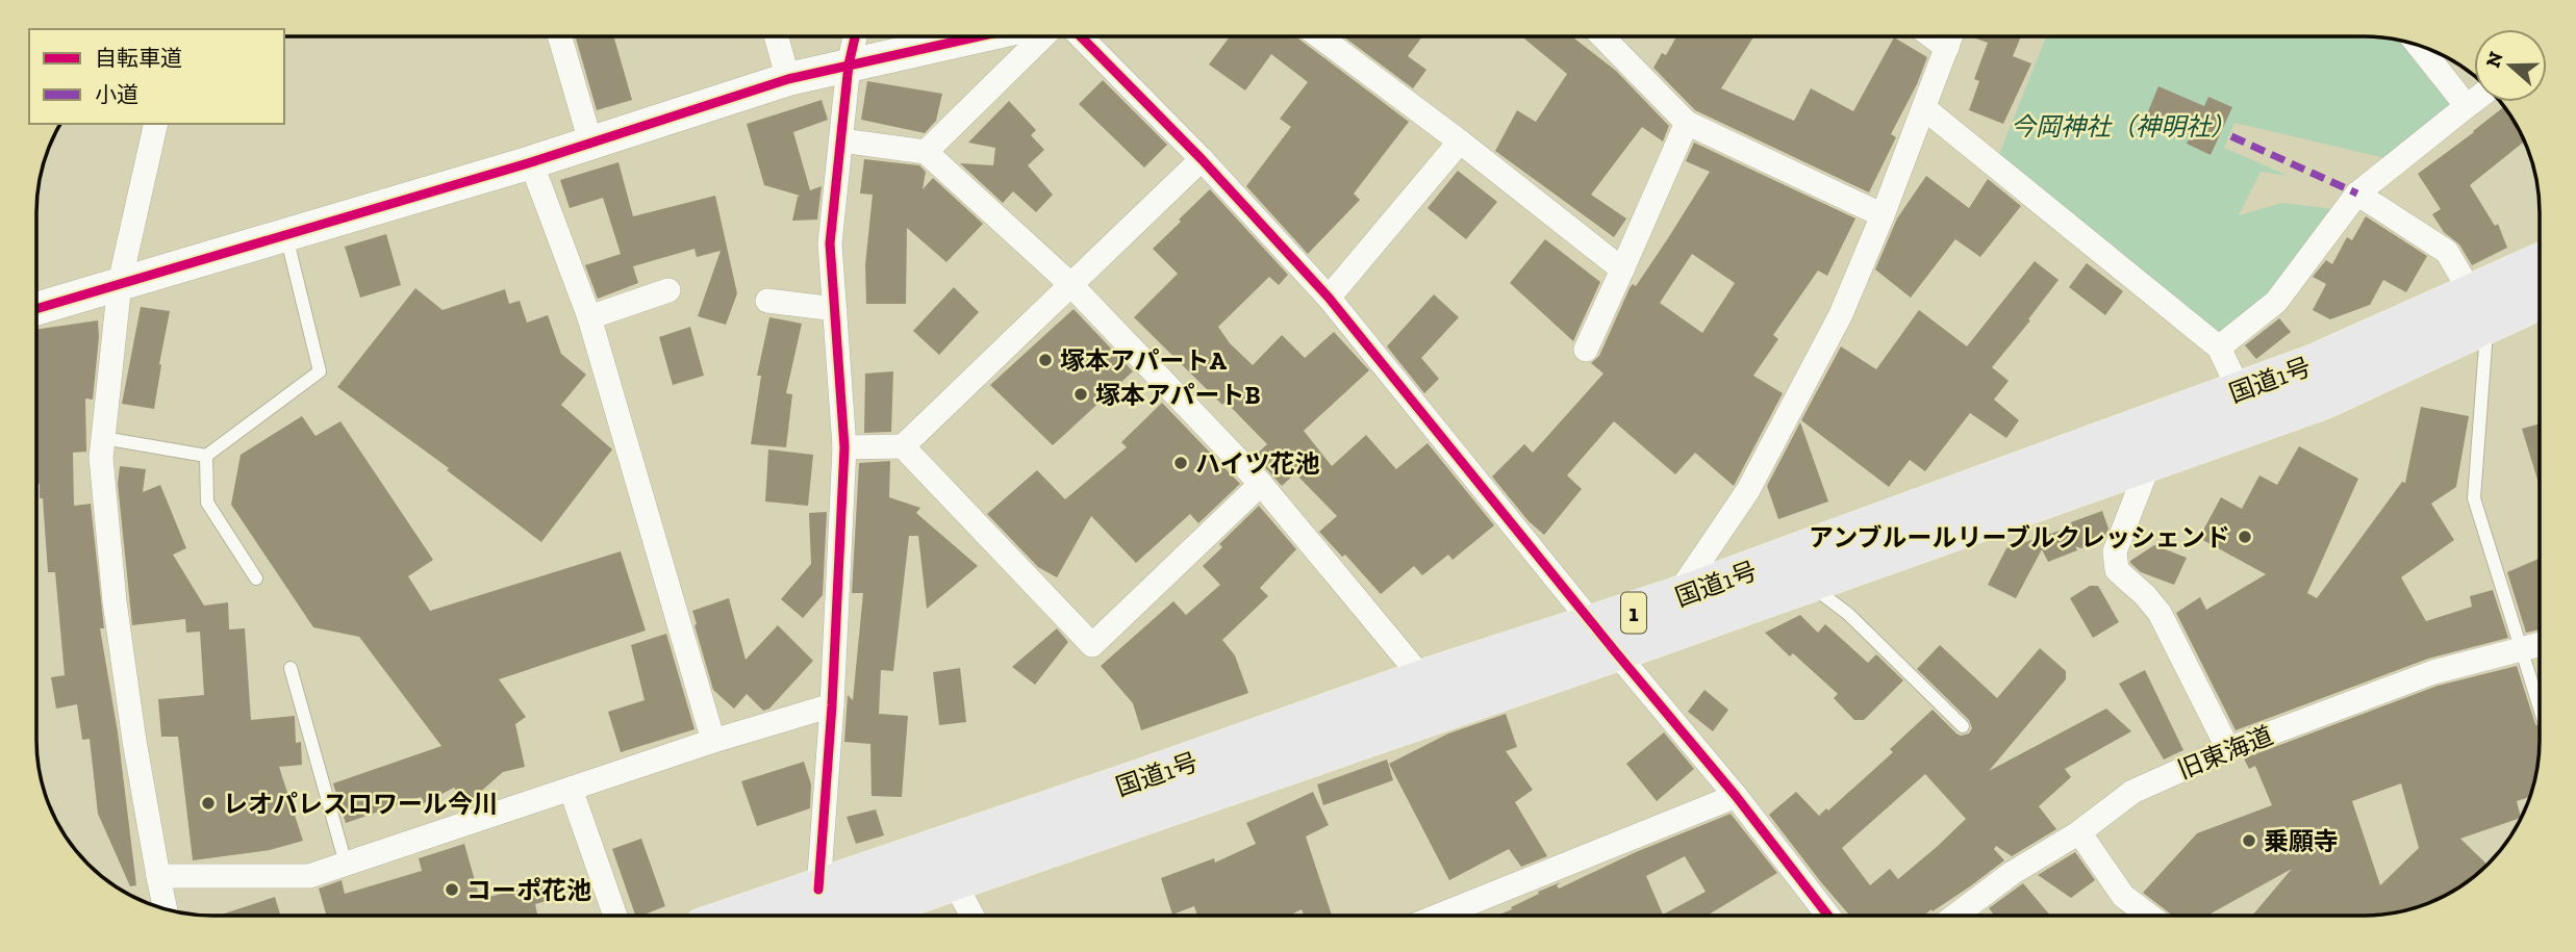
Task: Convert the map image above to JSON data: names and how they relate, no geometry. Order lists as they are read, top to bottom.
{
  "streets": {
    "highway": ["国道1号", "1"],
    "street": ["旧東海道"]
  },
  "parks": ["今岡神社（神明社）"],
  "places": [
    "塚本アパートA",
    "塚本アパートB",
    "ハイツ花池",
    "アンブルールリーブルクレッシェンド",
    "レオパレスロワール今川",
    "乗願寺",
    "コーポ花池"
  ],
  "legend": ["自転車道", "小道"],
  "north": "left"
}
